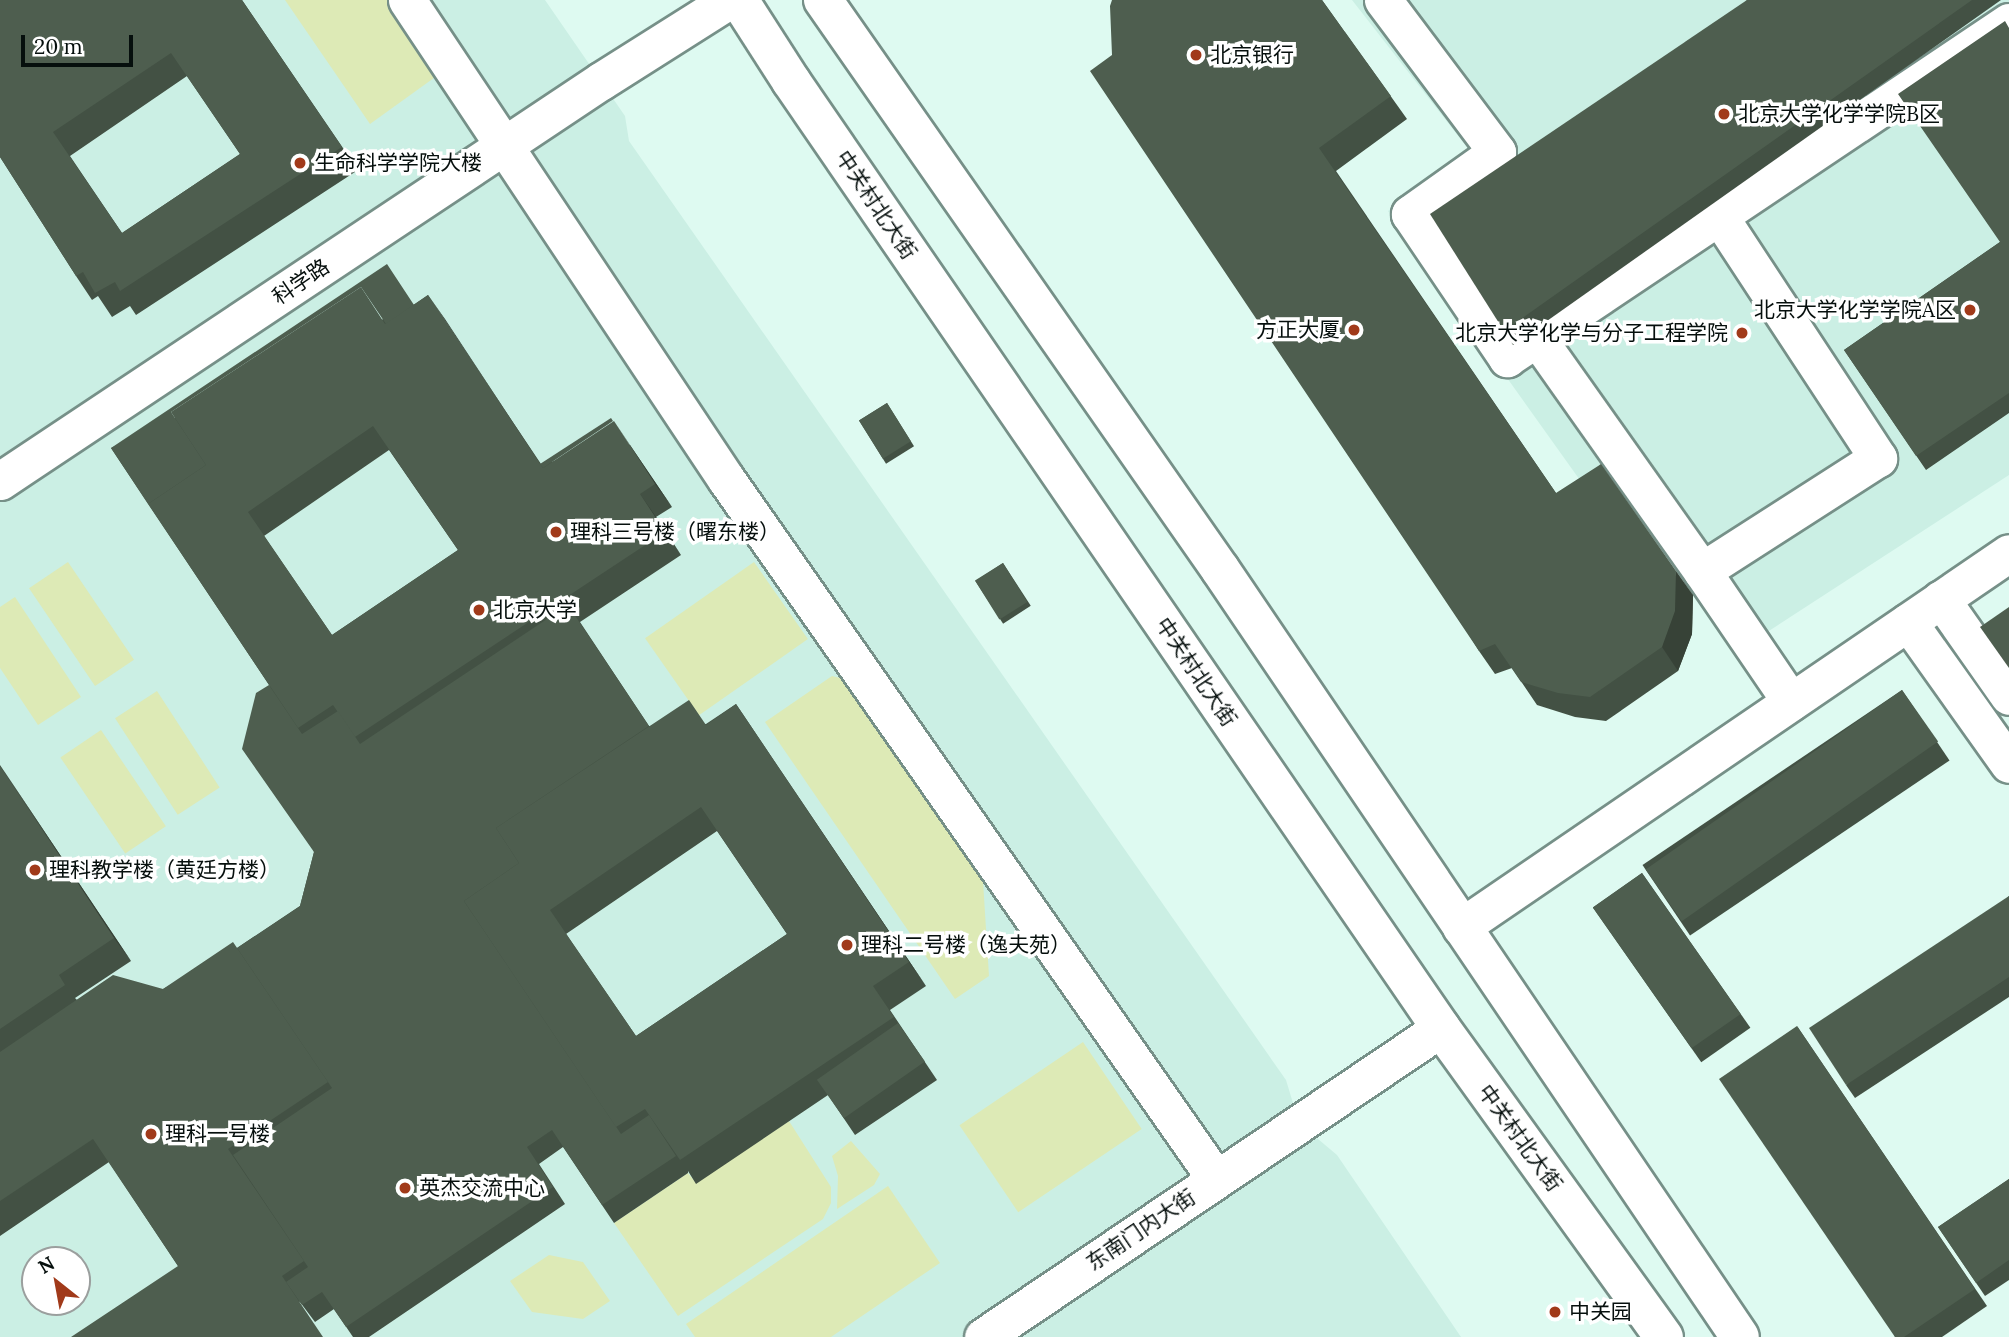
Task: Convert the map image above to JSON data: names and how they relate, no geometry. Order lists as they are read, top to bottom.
{
  "streets": {
    "main road": ["中关村北大街"],
    "street": ["科学路", "东南门内大街"]
  },
  "crossings": [
    ["中关村北大街", "东南门内大街"]
  ],
  "places": [
    "北京银行",
    "北京大学化学学院B区",
    "生命科学学院大楼",
    "北京大学化学学院A区",
    "方正大厦",
    "北京大学化学与分子工程学院",
    "理科三号楼（曙东楼）",
    "北京大学",
    "理科教学楼（黄廷方楼）",
    "理科二号楼（逸夫苑）",
    "理科一号楼",
    "英杰交流中心",
    "中关园"
  ],
  "scale_bar": "20 m",
  "north": "top left"
}
